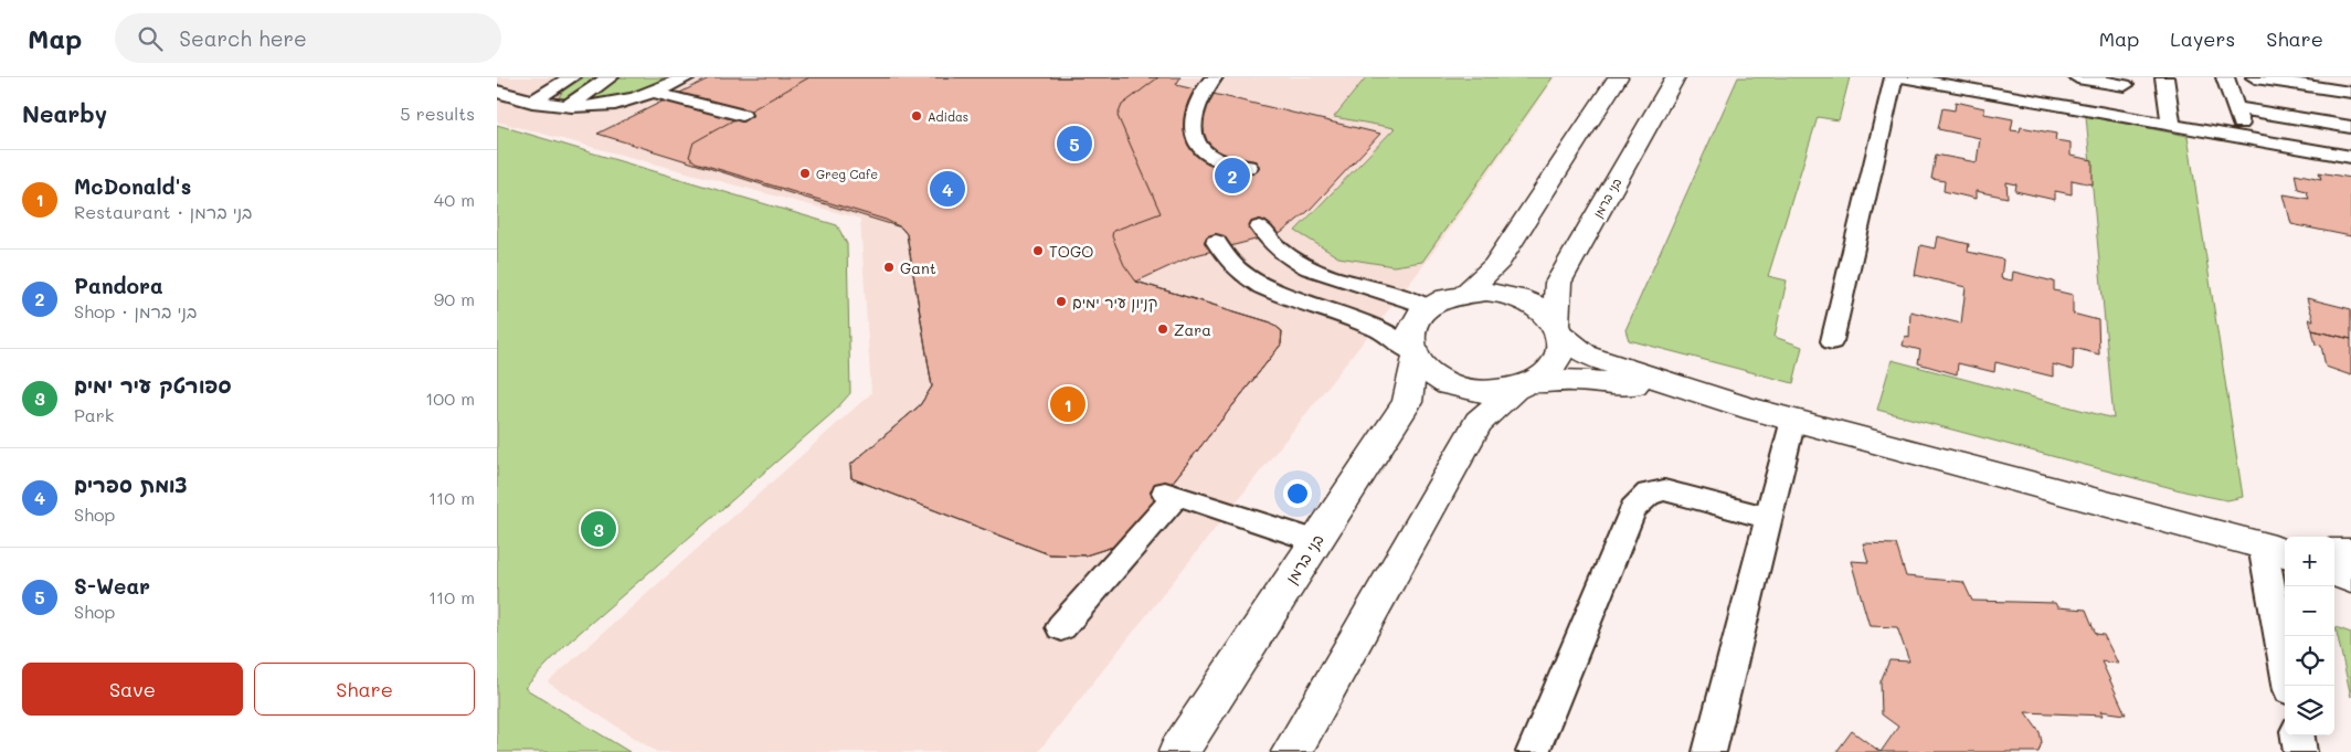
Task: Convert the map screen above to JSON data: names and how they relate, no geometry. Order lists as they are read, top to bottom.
{
  "streets": {
    "street": ["בני ברמן"]
  },
  "places": [
    "Adidas",
    "Greg Cafe",
    "TOGO",
    "Gant",
    "קניון עיר ימים",
    "Zara"
  ],
  "page": {
    "header": "Map",
    "search": "Search here",
    "nav": ["Map", "Layers", "Share"],
    "heading": ["Nearby", "5 results"],
    "pins": [
      "5",
      "2",
      "4",
      "1",
      "3"
    ],
    "list": [
      {
        "mark": "1",
        "name": "McDonald's",
        "note": "Restaurant · בני ברמן",
        "value": "40 m"
      },
      {
        "mark": "2",
        "name": "Pandora",
        "note": "Shop · בני ברמן",
        "value": "90 m"
      },
      {
        "mark": "3",
        "name": "ספורטק עיר ימים",
        "note": "Park",
        "value": "100 m"
      },
      {
        "mark": "4",
        "name": "צומת ספרים",
        "note": "Shop",
        "value": "110 m"
      },
      {
        "mark": "5",
        "name": "S-Wear",
        "note": "Shop",
        "value": "110 m"
      }
    ],
    "map_buttons": ["+", "−"],
    "buttons": ["Save", "Share"]
  }
}
